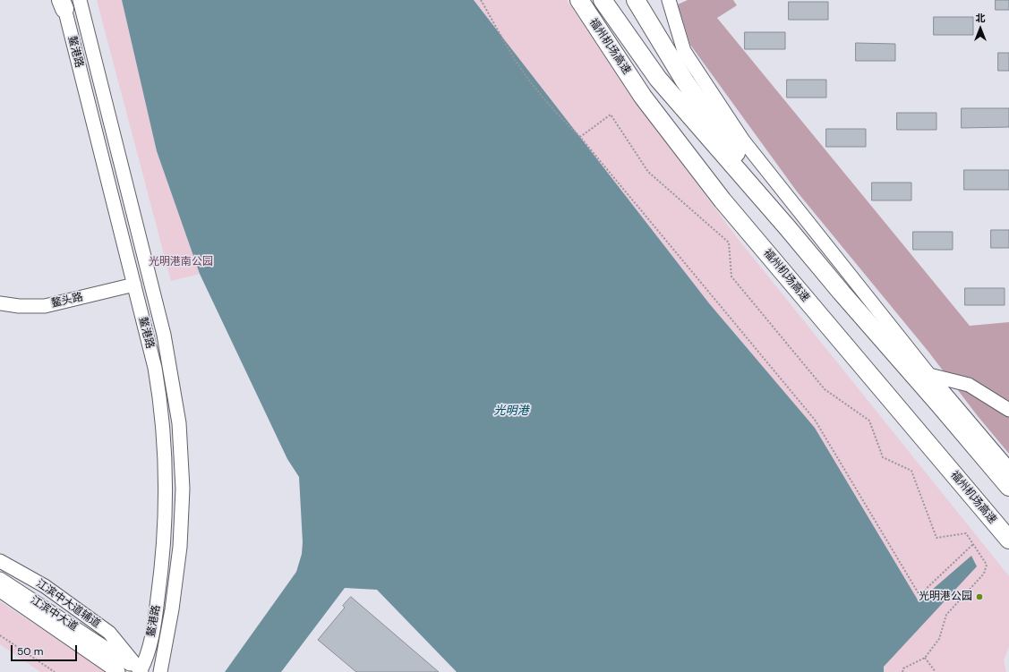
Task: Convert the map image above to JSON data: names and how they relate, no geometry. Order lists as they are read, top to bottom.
{
  "streets": {
    "highway": ["福州机场高速"],
    "main road": [
      "鳌港路",
      "鳌头路",
      "江滨中大道辅道",
      "江滨中大道"
    ]
  },
  "crossings": [
    ["鳌港路", "鳌头路"],
    ["鳌港路", "江滨中大道辅道"],
    ["鳌港路", "江滨中大道"],
    ["江滨中大道辅道", "江滨中大道"]
  ],
  "water": ["光明港"],
  "parks": ["光明港南公园"],
  "places": ["光明港公园"],
  "scale_bar": "50 m",
  "north": "top"
}
